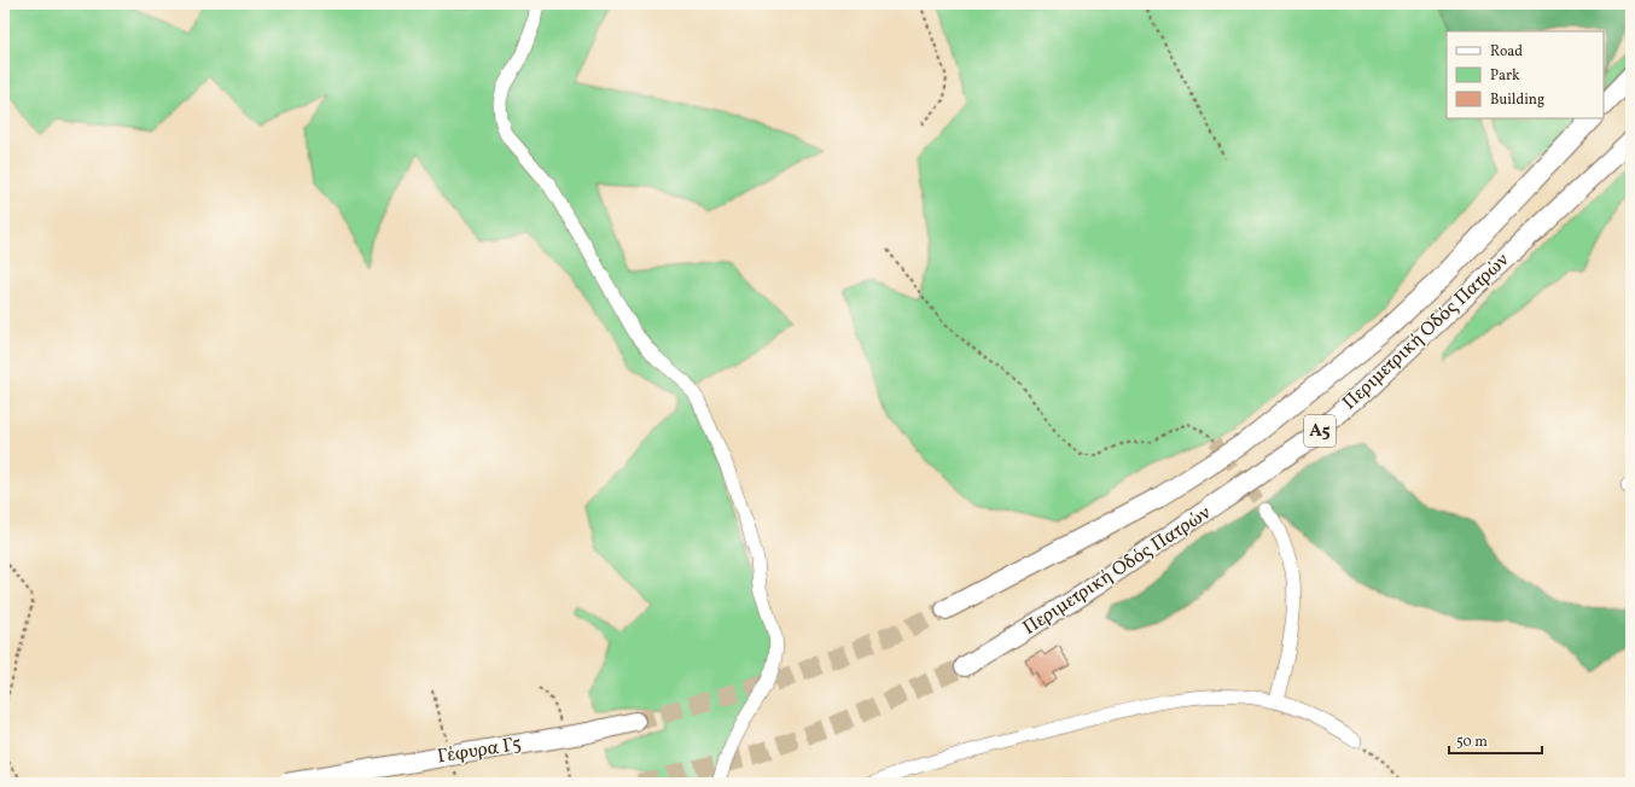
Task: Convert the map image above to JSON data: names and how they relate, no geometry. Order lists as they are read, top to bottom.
{
  "streets": {
    "highway": ["Περιμετρική Οδός Πατρών", "Α5", "Γέφυρα Γ5"]
  },
  "legend": ["Road", "Park", "Building"],
  "scale_bar": "50 m"
}
